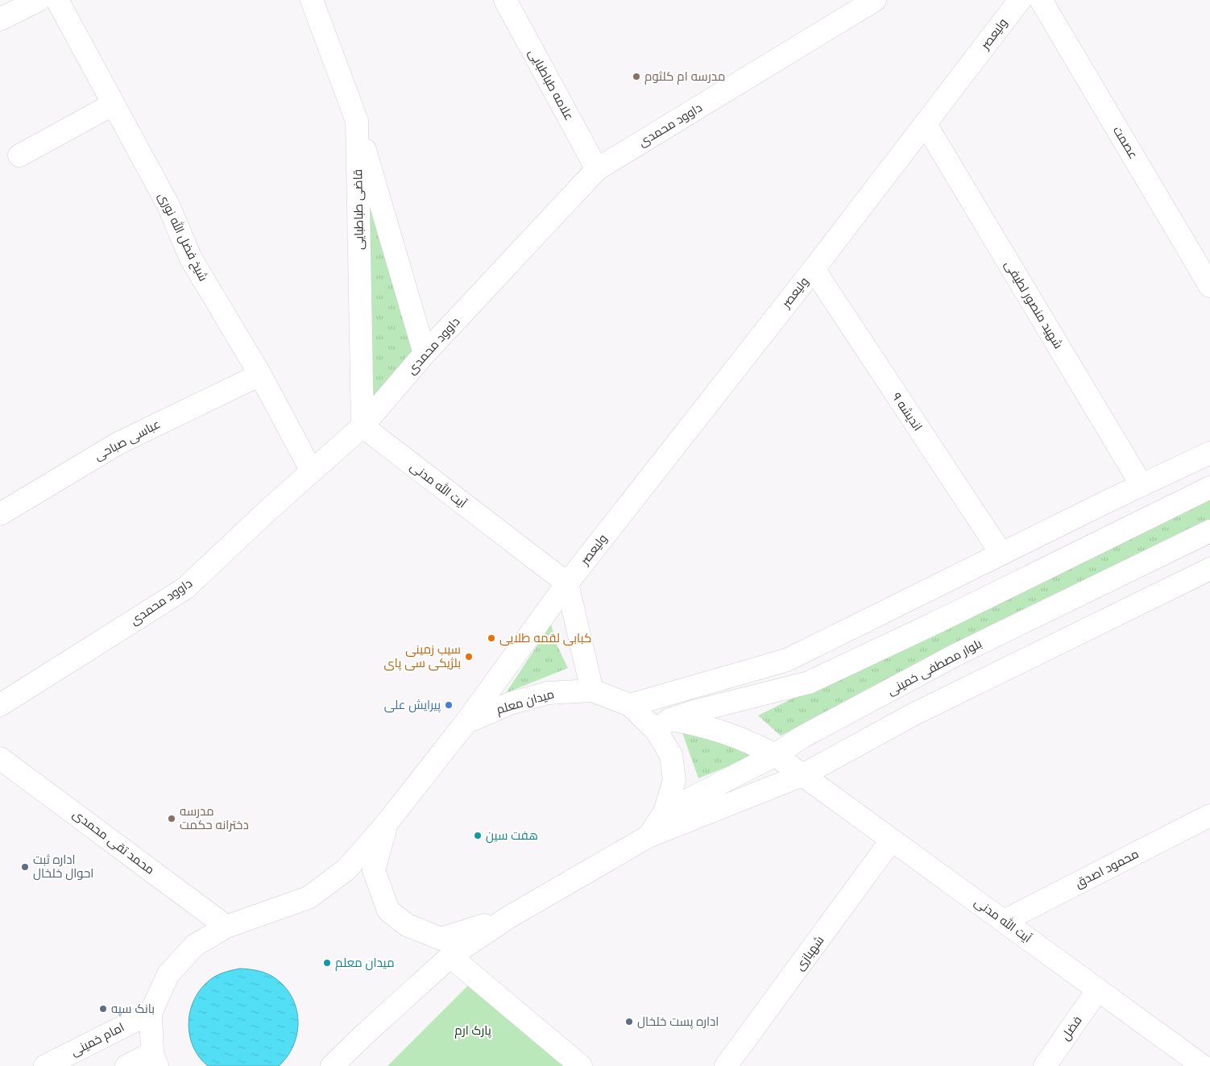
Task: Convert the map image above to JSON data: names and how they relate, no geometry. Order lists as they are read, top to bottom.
{
  "streets": {
    "street": [
      "ولیعصر",
      "علامه طباطبایی",
      "داوود محمدی",
      "عصمت",
      "قاضی طباطبایی",
      "شیخ فضل الله نوری",
      "شهید منصور لطیفی",
      "اندیشه ۹",
      "عباسی صباحی",
      "آیت الله مدنی",
      "بلوار مصطفی خمینی",
      "میدان معلم",
      "محمد تقی محمدی",
      "محمود اصدق",
      "آیت‌ الله مدنی",
      "شهبازی",
      "فضل",
      "امام خمینی"
    ]
  },
  "crossings": [
    ["ولیعصر", "شهید منصور لطیفی"],
    ["ولیعصر", "اندیشه ۹"],
    ["ولیعصر", "آیت الله مدنی"],
    ["ولیعصر", "میدان معلم"],
    ["علامه طباطبایی", "داوود محمدی"],
    ["داوود محمدی", "قاضی طباطبایی"],
    ["داوود محمدی", "شیخ فضل الله نوری"],
    ["داوود محمدی", "آیت الله مدنی"],
    ["قاضی طباطبایی", "آیت الله مدنی"],
    ["شیخ فضل الله نوری", "عباسی صباحی"],
    ["بلوار مصطفی خمینی", "میدان معلم"],
    ["بلوار مصطفی خمینی", "آیت‌ الله مدنی"],
    ["میدان معلم", "محمد تقی محمدی"],
    ["میدان معلم", "آیت‌ الله مدنی"],
    ["میدان معلم", "امام خمینی"],
    ["محمود اصدق", "آیت‌ الله مدنی"],
    ["آیت‌ الله مدنی", "شهبازی"],
    ["آیت‌ الله مدنی", "فضل"]
  ],
  "parks": ["پارک ارم"],
  "places": [
    "مدرسه ام کلثوم",
    "کبابی لقمه طلایی",
    "سیب زمینی بلژیکی سی پای",
    "پیرایش علی",
    "مدرسه دخترانه حکمت",
    "هفت سین",
    "اداره ثبت احوال خلخال",
    "میدان معلم",
    "بانک سپه",
    "اداره پست خلخال"
  ]
}
